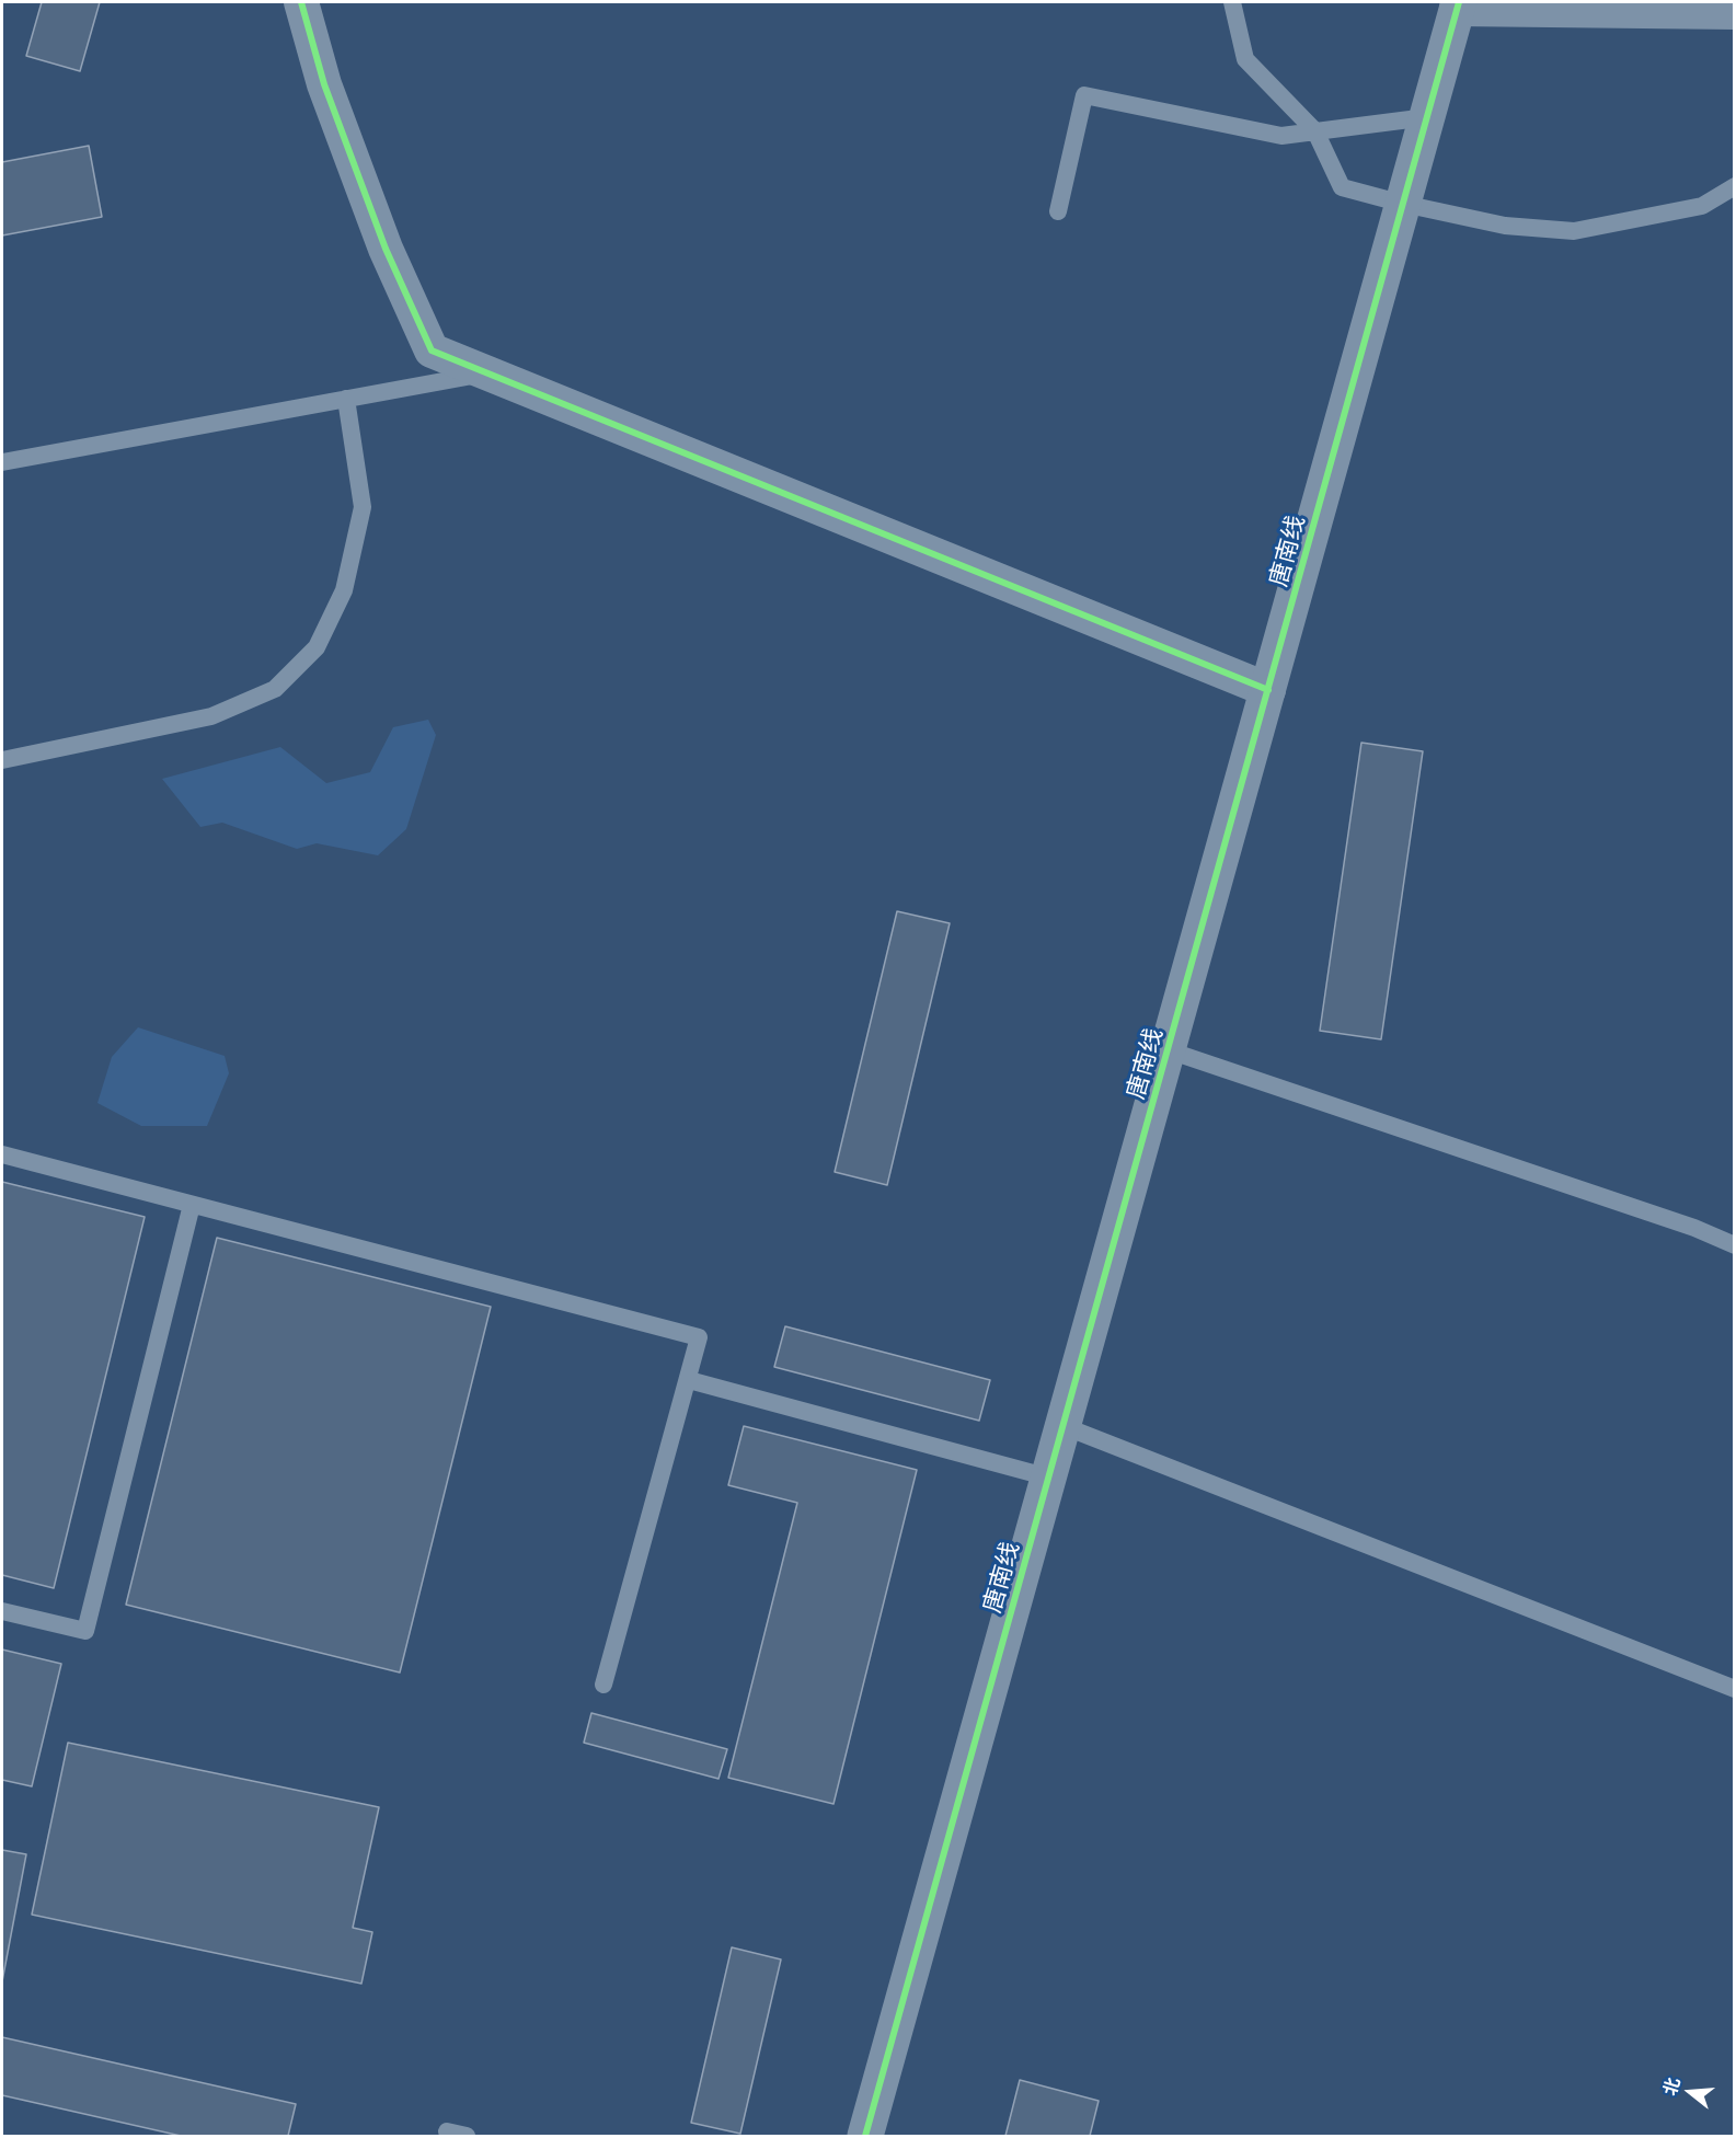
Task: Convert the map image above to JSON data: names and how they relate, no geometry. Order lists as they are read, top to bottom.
{
  "streets": {
    "street": ["唐南线"]
  },
  "north": "left"
}
